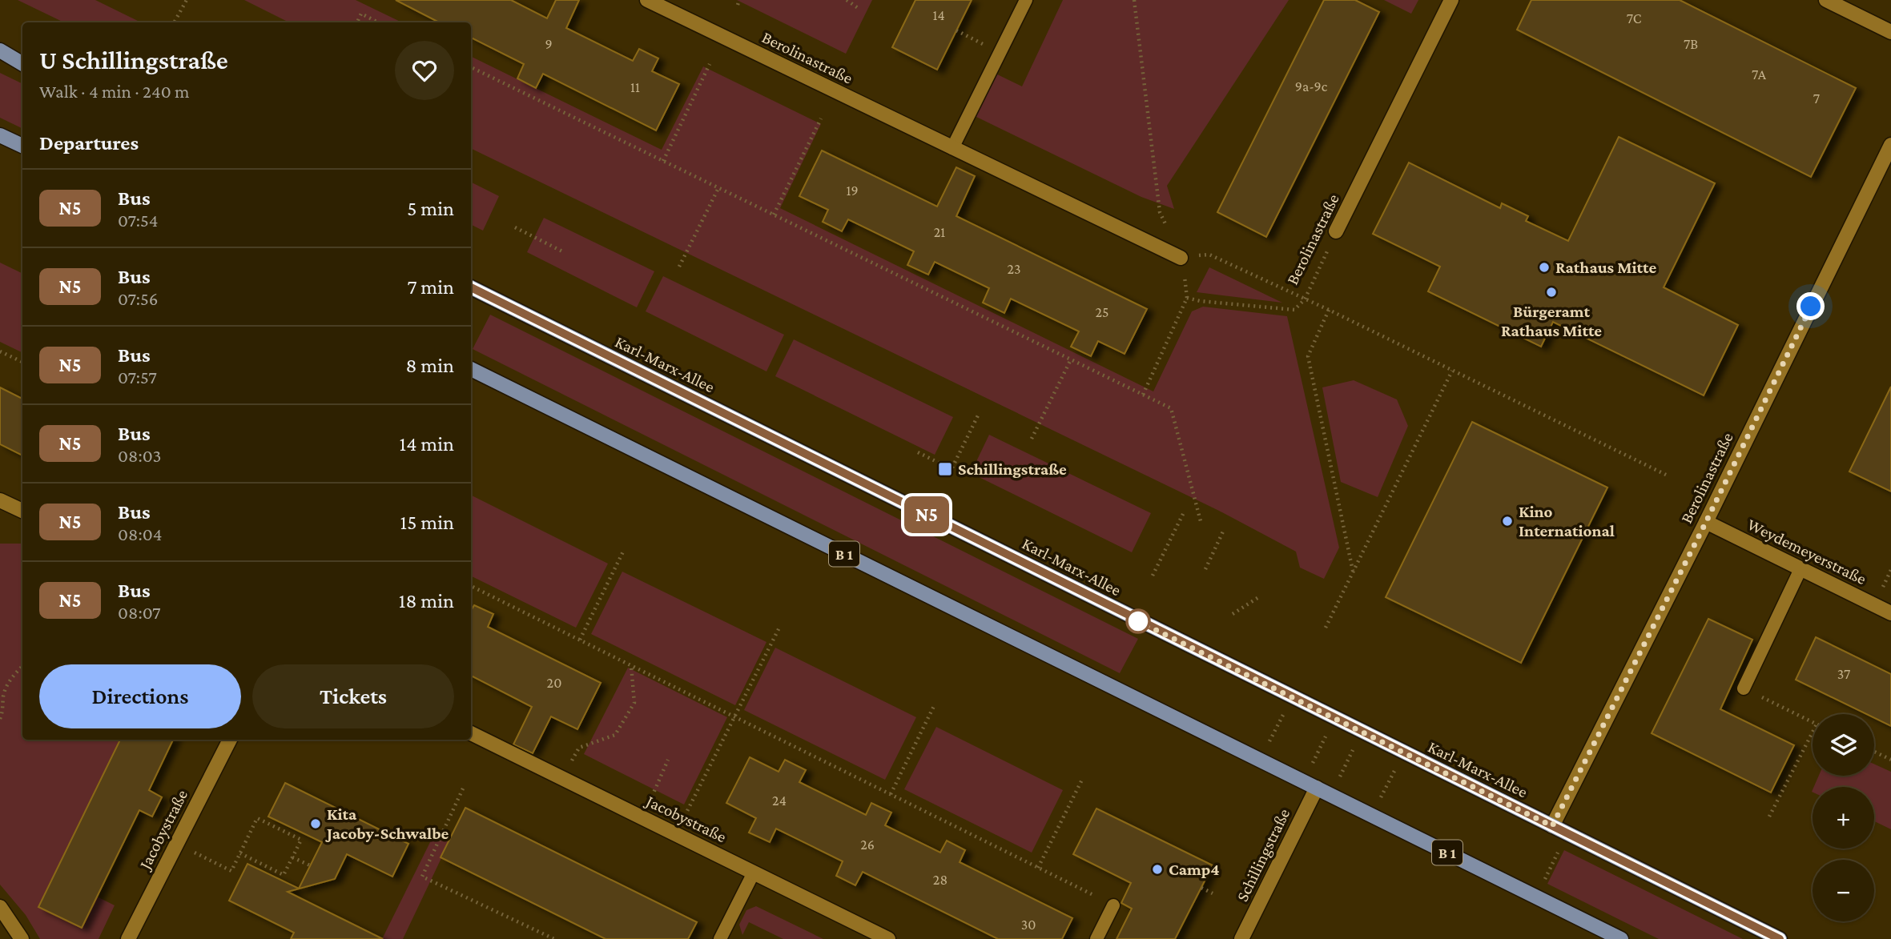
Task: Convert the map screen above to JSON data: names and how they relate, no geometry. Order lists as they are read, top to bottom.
{
  "streets": {
    "main road": ["Karl-Marx-Allee", "B 1"],
    "street": [
      "Berolinastraße",
      "Weydemeyerstraße",
      "Jacobystraße",
      "Schillingstraße"
    ]
  },
  "crossings": [
    ["Berolinastraße", "Karl-Marx-Allee"],
    ["Berolinastraße", "Weydemeyerstraße"],
    ["B 1", "Schillingstraße"]
  ],
  "places": {
    "other": [
      "Rathaus Mitte",
      "Bürgeramt Rathaus Mitte",
      "Kino International",
      "Kita Jacoby-Schwalbe",
      "Camp4"
    ],
    "transit": ["Schillingstraße"]
  },
  "lines": ["bus line N5"],
  "house_numbers": [
    "14",
    "7C",
    "9",
    "7B",
    "7A",
    "9a-9c",
    "11",
    "7",
    "19",
    "21",
    "23",
    "25",
    "37",
    "20",
    "24",
    "26",
    "28",
    "30"
  ],
  "page": {
    "on_map": "N5",
    "heading": [
      ["U Schillingstraße", "Walk · 4 min · 240 m"],
      "Departures"
    ],
    "list": [
      {
        "mark": "N5",
        "name": "Bus",
        "note": "07:54",
        "value": "5 min"
      },
      {
        "mark": "N5",
        "name": "Bus",
        "note": "07:56",
        "value": "7 min"
      },
      {
        "mark": "N5",
        "name": "Bus",
        "note": "07:57",
        "value": "8 min"
      },
      {
        "mark": "N5",
        "name": "Bus",
        "note": "08:03",
        "value": "14 min"
      },
      {
        "mark": "N5",
        "name": "Bus",
        "note": "08:04",
        "value": "15 min"
      },
      {
        "mark": "N5",
        "name": "Bus",
        "note": "08:07",
        "value": "18 min"
      }
    ],
    "buttons": ["Directions", "Tickets"],
    "map_buttons": ["+", "−"]
  }
}
